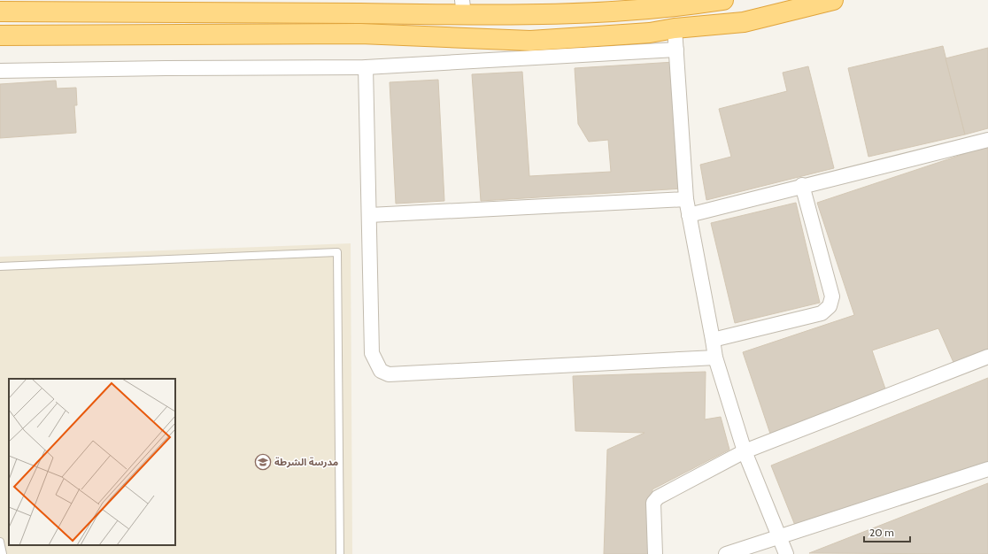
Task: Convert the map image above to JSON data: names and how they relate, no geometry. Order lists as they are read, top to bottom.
{
  "places": {
    "school or university": ["مدرسة الشرطة"]
  },
  "scale_bar": "20 m"
}
